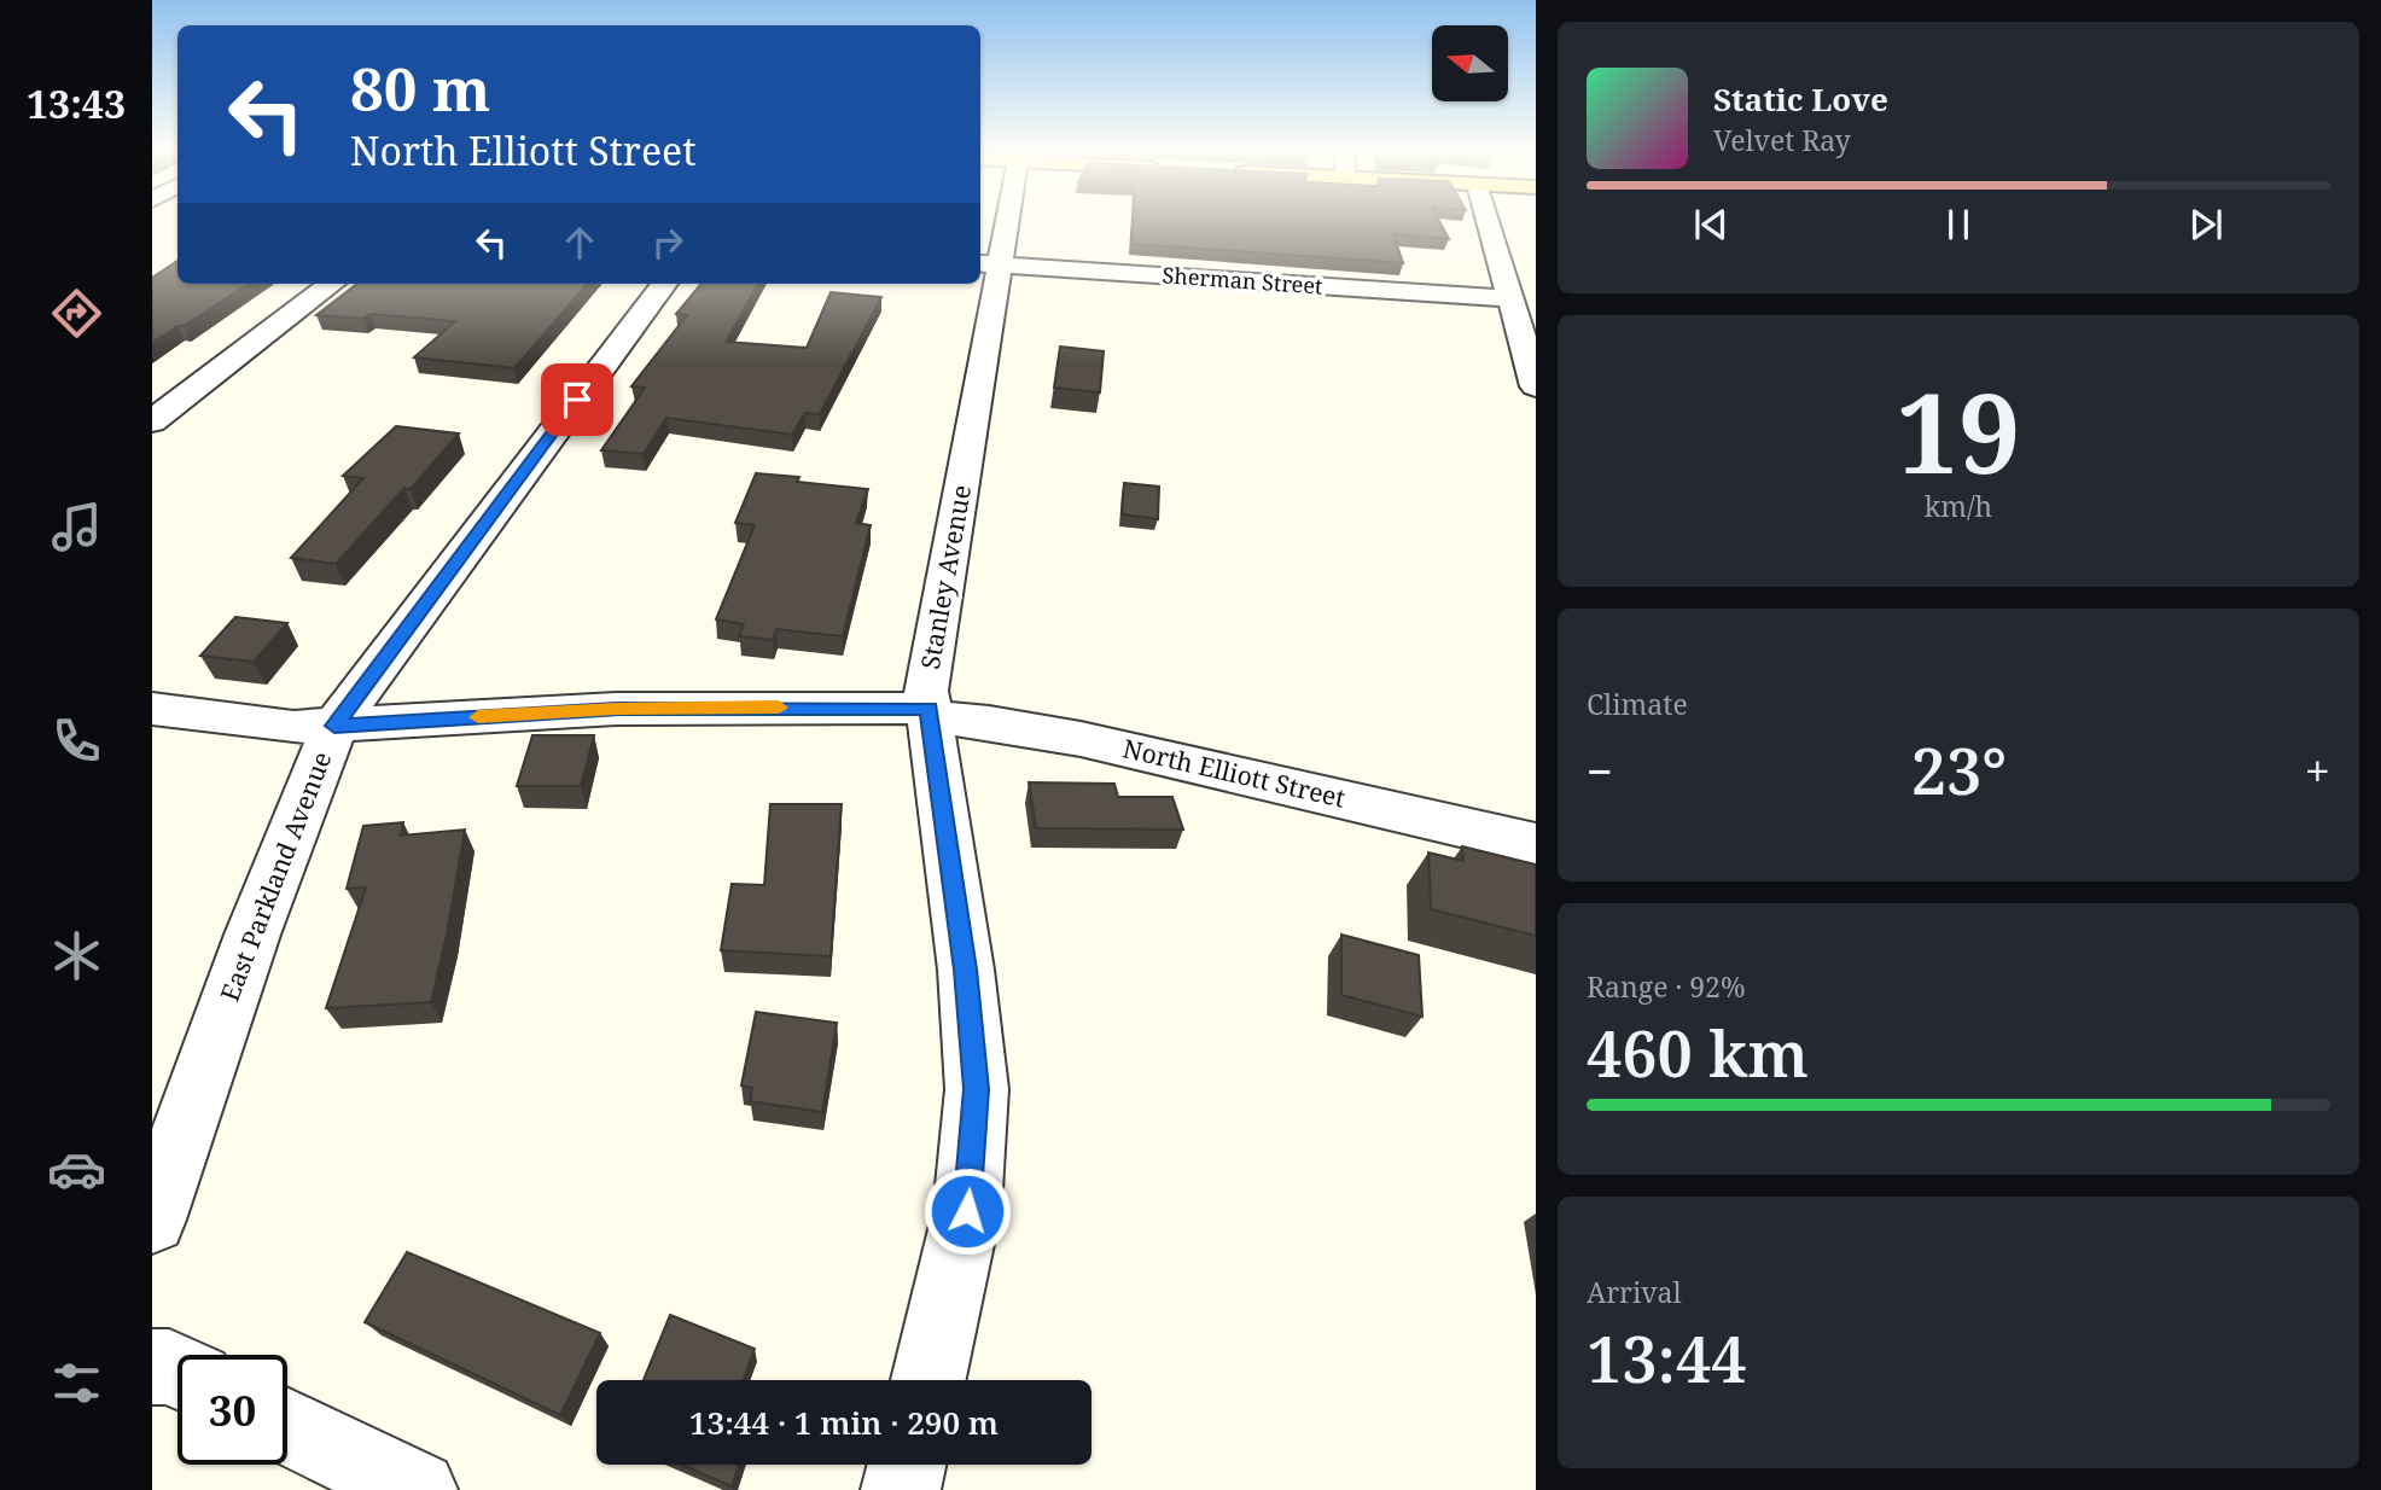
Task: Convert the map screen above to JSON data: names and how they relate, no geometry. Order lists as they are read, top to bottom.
{
  "streets": {
    "street": [
      "Sherman Street",
      "Stanley Avenue",
      "North Elliott Street",
      "East Parkland Avenue"
    ]
  },
  "crossings": [
    ["Sherman Street", "Stanley Avenue"],
    ["Stanley Avenue", "North Elliott Street"],
    ["North Elliott Street", "East Parkland Avenue"]
  ],
  "north": "left",
  "page": {
    "tabs": "13:43",
    "turn": ["80 m", "North Elliott Street"],
    "song": ["Static Love", "Velvet Ray"],
    "tile": [
      ["19", "km/h"],
      "Climate",
      ["Range · 92%", "460 km"],
      ["Arrival", "13:44"]
    ],
    "heat": ["−", "23°", "+"],
    "limit": "30",
    "trip": "13:44 · 1 min · 290 m"
  }
}
